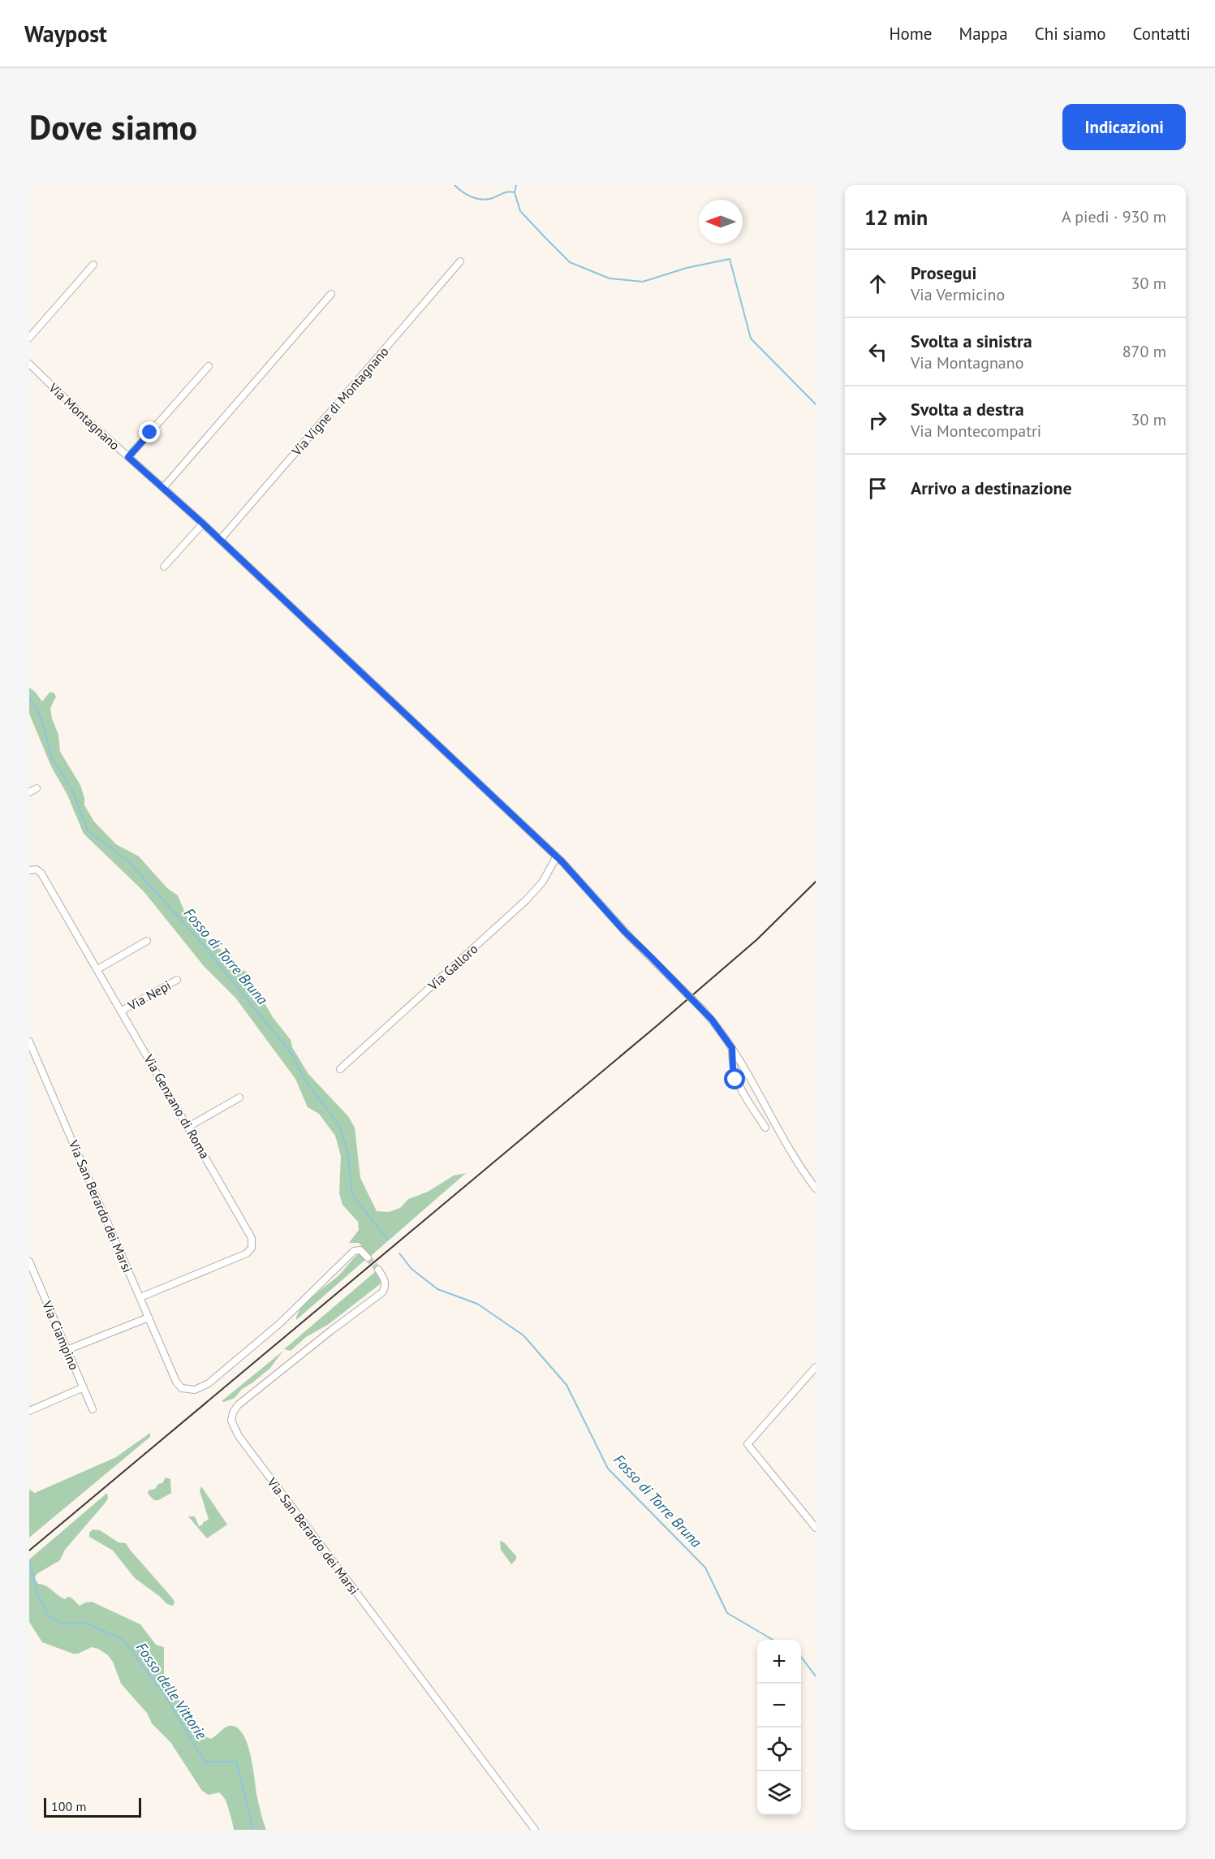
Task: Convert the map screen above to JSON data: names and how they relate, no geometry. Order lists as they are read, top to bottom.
{
  "streets": {
    "street": [
      "Via Vigne di Montagnano",
      "Via Montagnano",
      "Via Galloro",
      "Via Nepi",
      "Via Genzano di Roma",
      "Via San Berardo dei Marsi",
      "Via Ciampino"
    ]
  },
  "crossings": [
    ["Via Vigne di Montagnano", "Via Montagnano"],
    ["Via Montagnano", "Via Galloro"],
    ["Via Nepi", "Via Genzano di Roma"],
    ["Via Genzano di Roma", "Via San Berardo dei Marsi"]
  ],
  "water": ["Fosso di Torre Bruna", "Fosso delle Vittorie"],
  "scale_bar": "100 m",
  "north": "left",
  "page": {
    "header": "Waypost",
    "nav": [
      "Home",
      "Mappa",
      "Chi siamo",
      "Contatti"
    ],
    "buttons": "Indicazioni",
    "title": "Dove siamo",
    "heading": ["12 min", "A piedi · 930 m"],
    "list": [
      ["Prosegui", "Via Vermicino", "30 m"],
      ["Svolta a sinistra", "Via Montagnano", "870 m"],
      ["Svolta a destra", "Via Montecompatri", "30 m"],
      "Arrivo a destinazione"
    ],
    "map_buttons": ["+", "−"],
    "scale": "100 m"
  }
}
